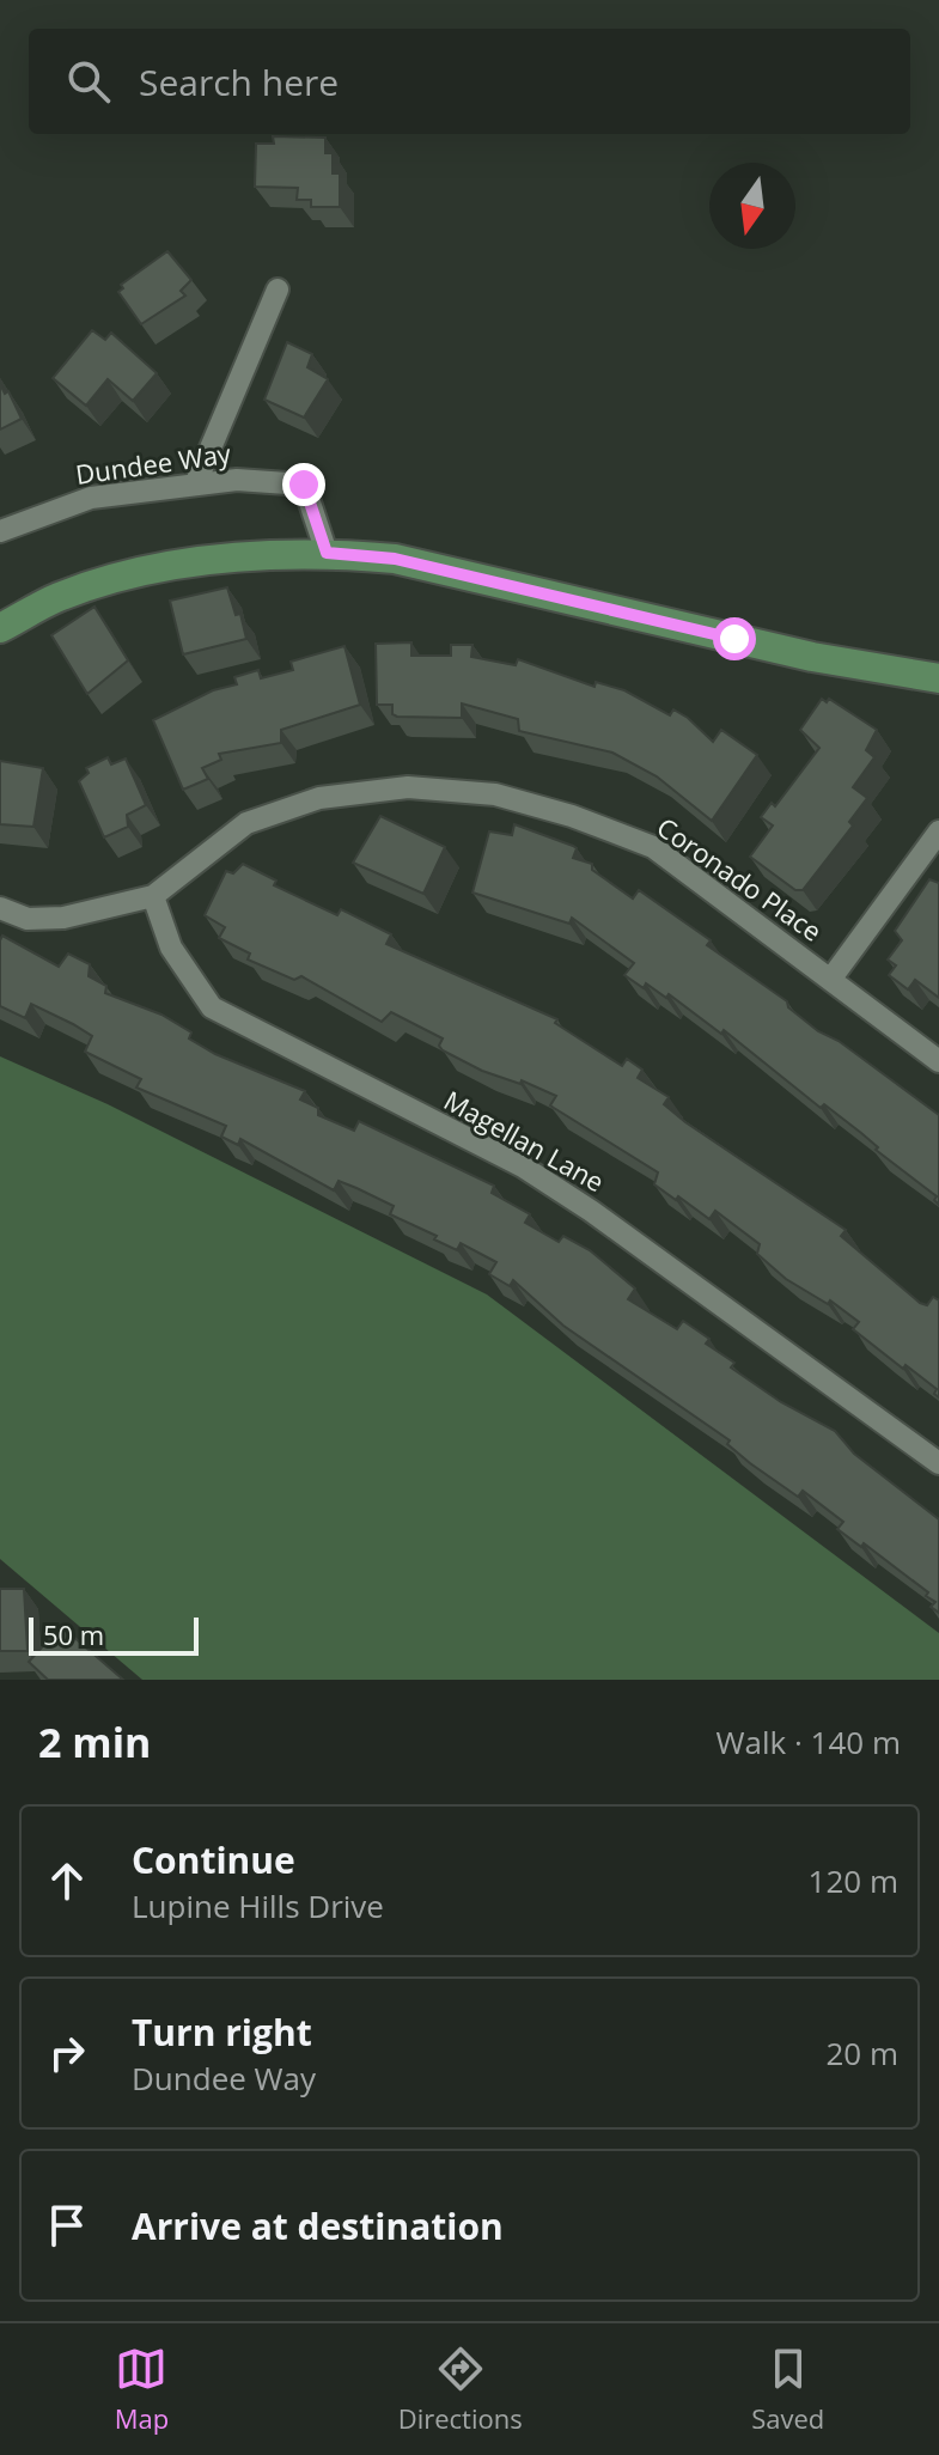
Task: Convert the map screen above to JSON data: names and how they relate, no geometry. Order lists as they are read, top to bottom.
{
  "streets": {
    "street": ["Dundee Way", "Coronado Place", "Magellan Lane"]
  },
  "crossings": [
    ["Coronado Place", "Magellan Lane"]
  ],
  "scale_bar": "50 m",
  "north": "bottom",
  "page": {
    "search": "Search here",
    "scale": "50 m",
    "heading": ["2 min", "Walk · 140 m"],
    "list": [
      ["Continue", "Lupine Hills Drive", "120 m"],
      ["Turn right", "Dundee Way", "20 m"],
      "Arrive at destination"
    ],
    "nav": ["Map", "Directions", "Saved"]
  }
}
